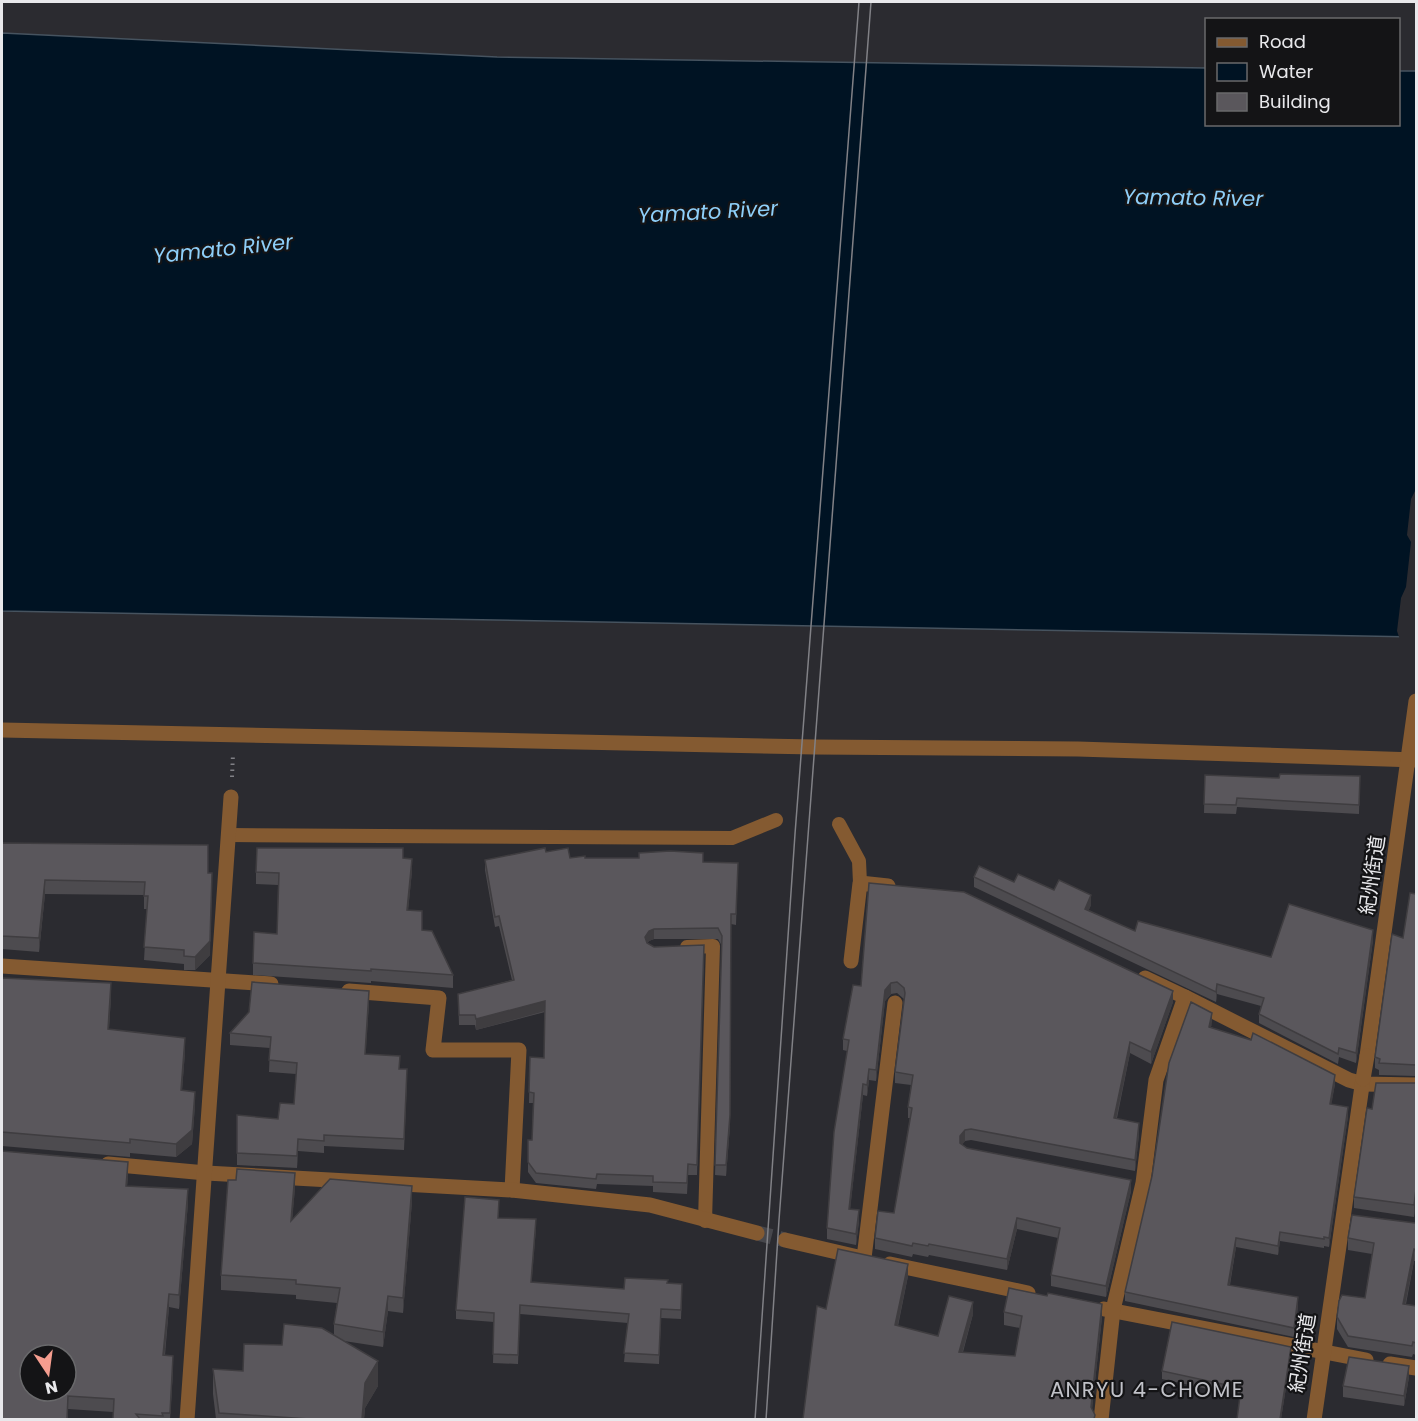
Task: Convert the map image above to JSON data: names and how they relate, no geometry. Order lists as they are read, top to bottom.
{
  "streets": {
    "street": ["紀州街道"]
  },
  "districts": ["ANRYU 4-CHOME"],
  "water": ["Yamato River"],
  "legend": ["Road", "Water", "Building"],
  "north": "bottom"
}
